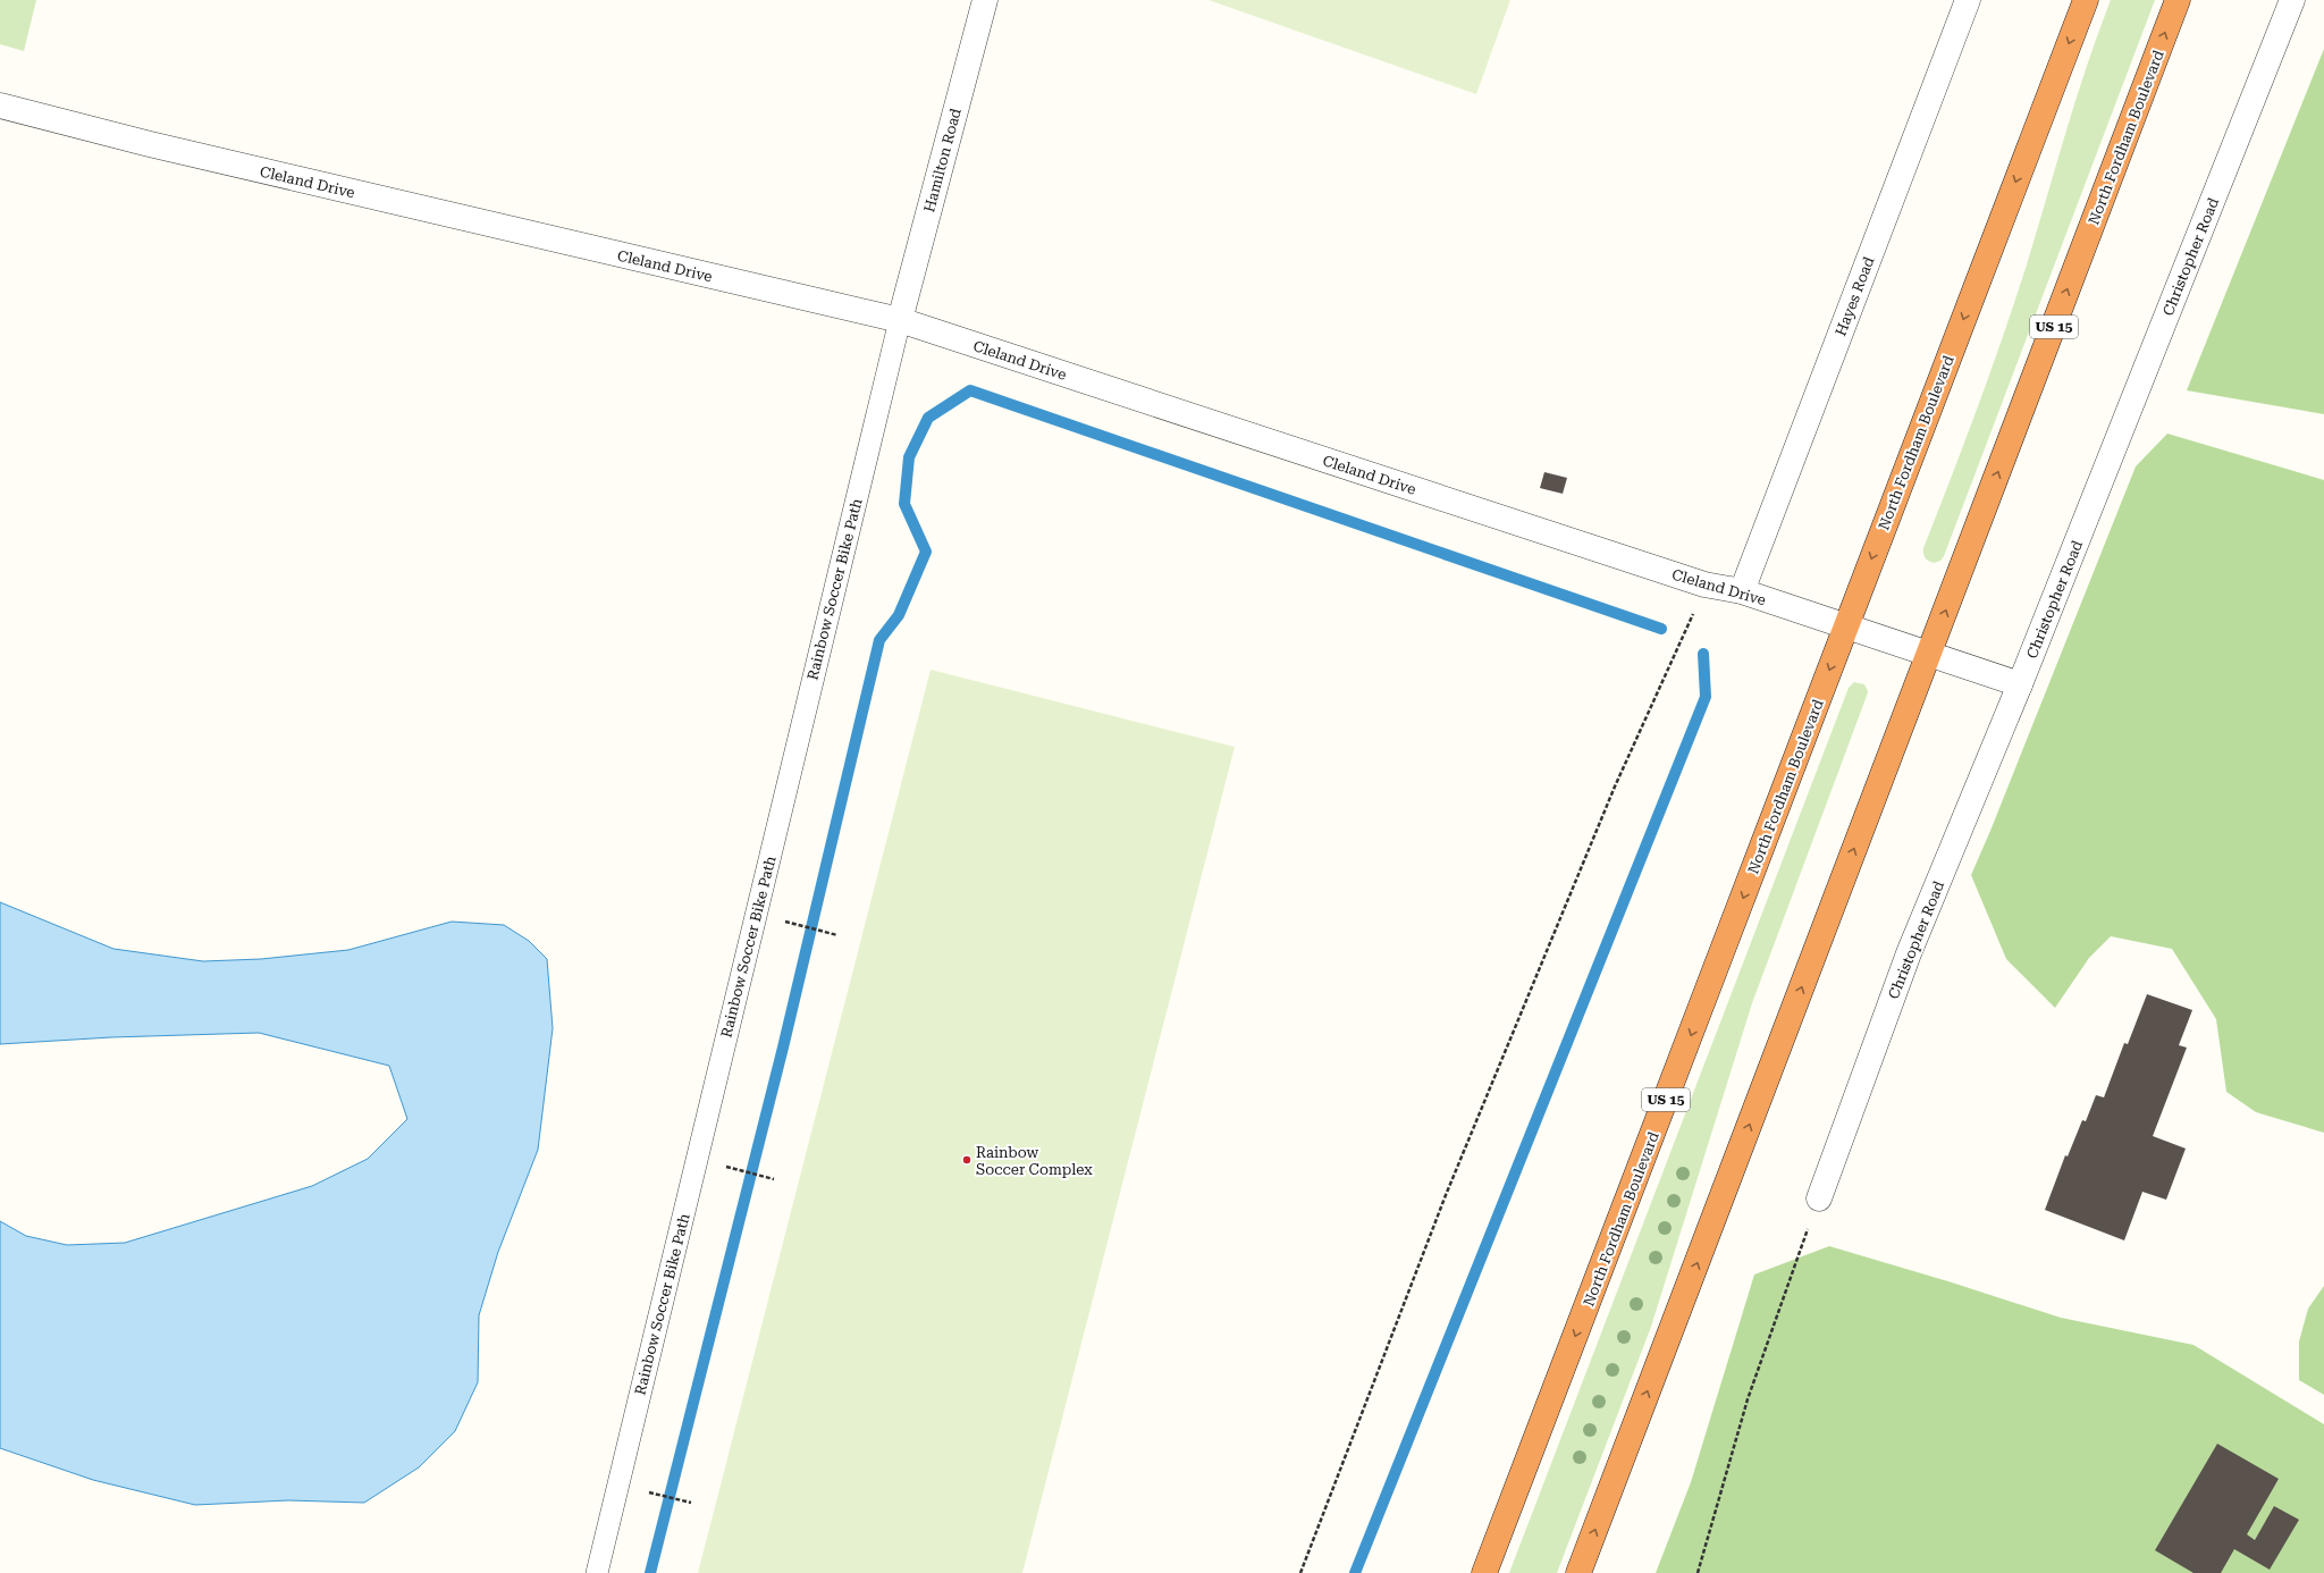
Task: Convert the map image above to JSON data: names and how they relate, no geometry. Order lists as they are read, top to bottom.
{
  "streets": {
    "highway": ["North Fordham Boulevard", "US 15"],
    "street": [
      "Hamilton Road",
      "Cleland Drive",
      "Christopher Road",
      "Hayes Road"
    ],
    "lane": ["Rainbow Soccer Bike Path"]
  },
  "crossings": [
    ["North Fordham Boulevard", "Cleland Drive"],
    ["Hamilton Road", "Cleland Drive"],
    ["Hamilton Road", "Rainbow Soccer Bike Path"],
    ["Cleland Drive", "Christopher Road"],
    ["Cleland Drive", "Hayes Road"],
    ["Cleland Drive", "Rainbow Soccer Bike Path"]
  ],
  "places": ["Rainbow Soccer Complex"]
}
